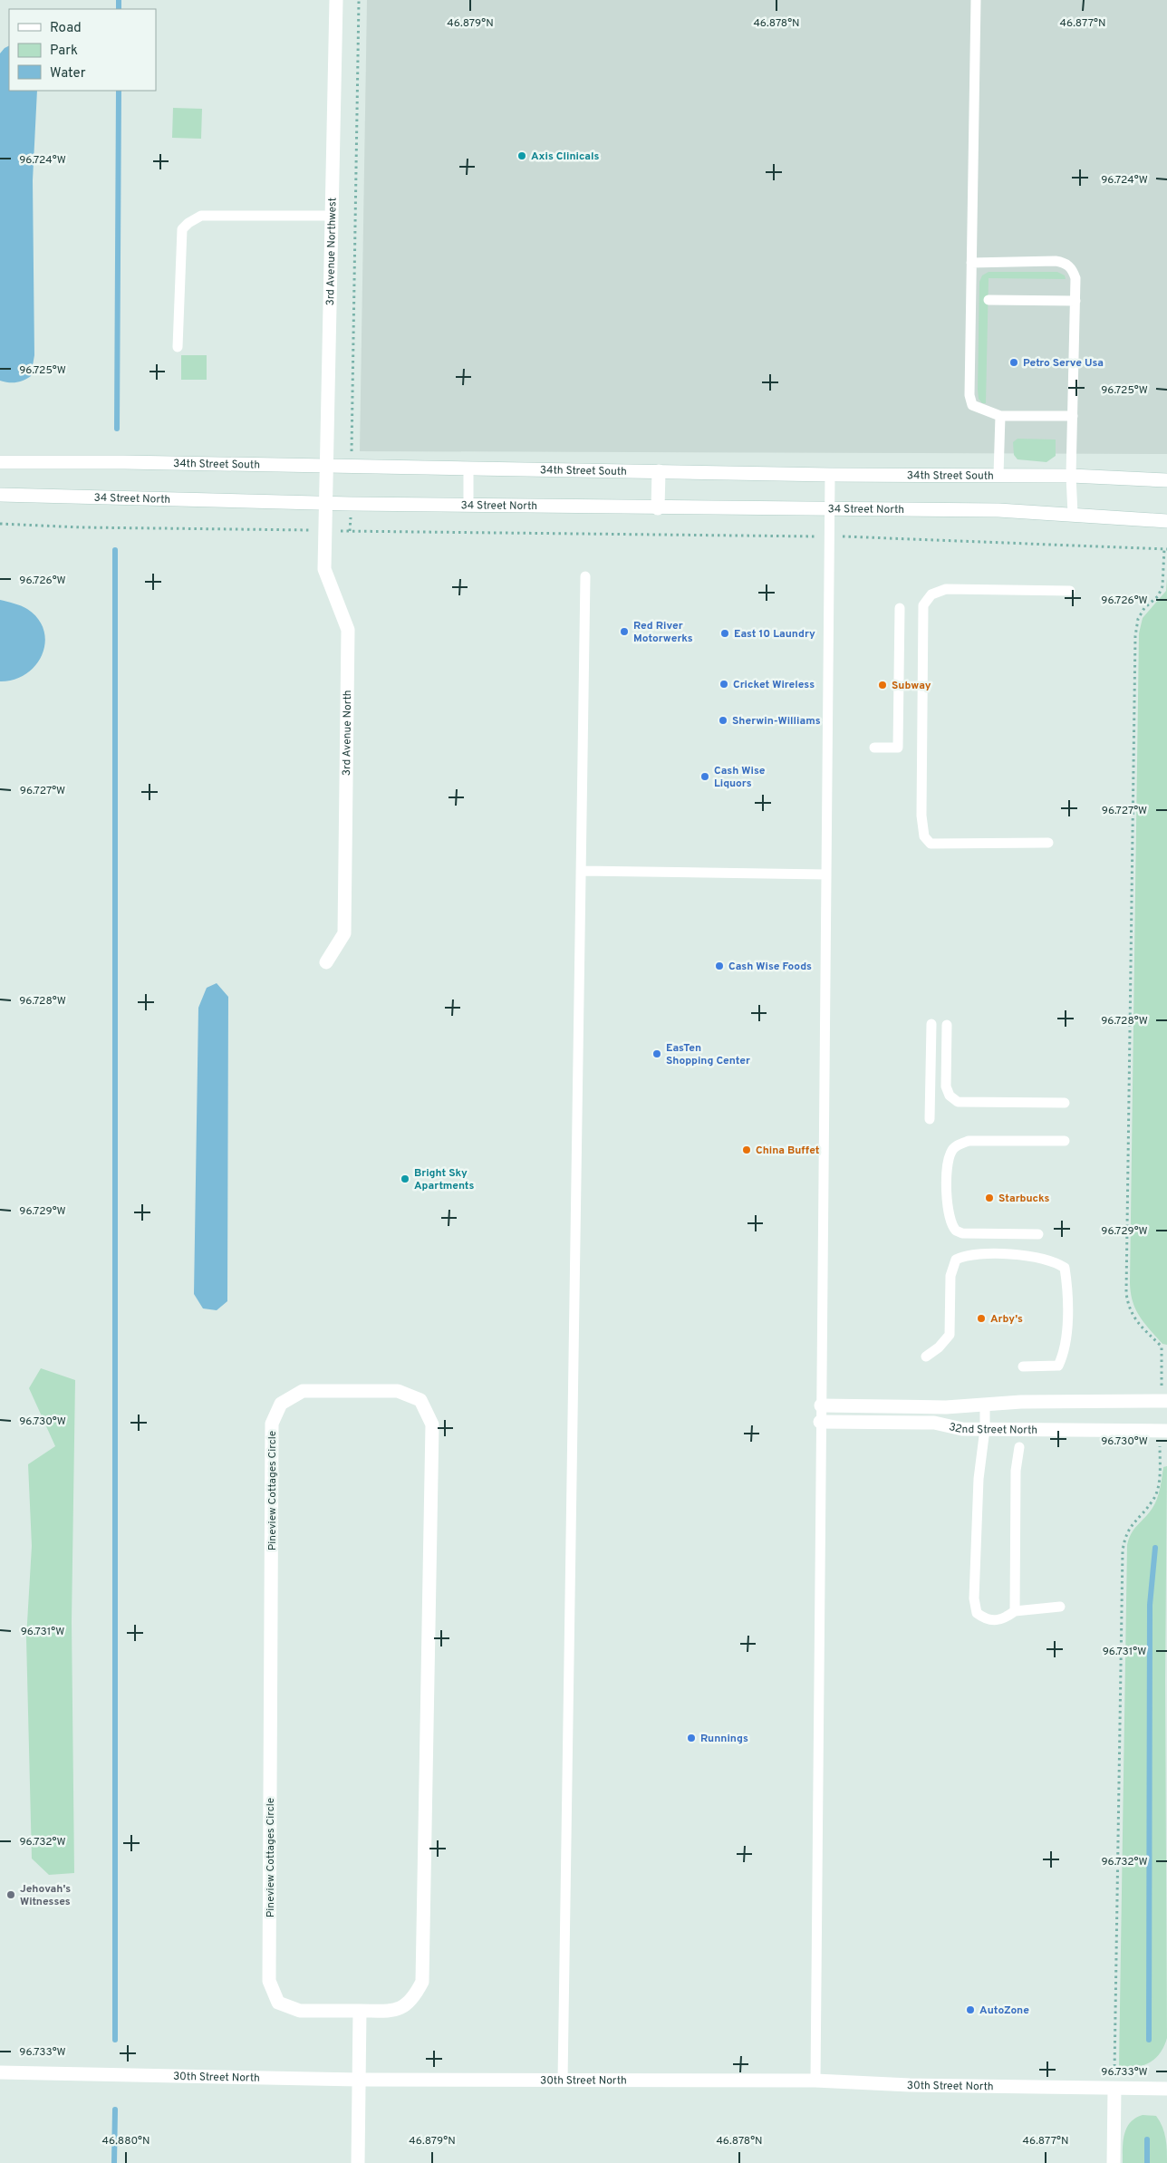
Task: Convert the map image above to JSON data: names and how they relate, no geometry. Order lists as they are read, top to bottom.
{
  "streets": {
    "street": [
      "3rd Avenue Northwest",
      "34th Street South",
      "34 Street North",
      "3rd Avenue North",
      "32nd Street North",
      "Pineview Cottages Circle",
      "30th Street North"
    ]
  },
  "crossings": [
    ["3rd Avenue Northwest", "34th Street South"],
    ["3rd Avenue Northwest", "34 Street North"],
    ["3rd Avenue Northwest", "3rd Avenue North"],
    ["34 Street North", "3rd Avenue North"]
  ],
  "places": [
    "Axis Clinicals",
    "Petro Serve Usa",
    "Red River Motorwerks",
    "East 10 Laundry",
    "Cricket Wireless",
    "Subway",
    "Sherwin-Williams",
    "Cash Wise Liquors",
    "Cash Wise Foods",
    "EasTen Shopping Center",
    "China Buffet",
    "Bright Sky Apartments",
    "Starbucks",
    "Arby's",
    "Runnings",
    "Jehovah's Witnesses",
    "AutoZone"
  ],
  "legend": ["Road", "Park", "Water"],
  "coordinates": [
    "46.879°N",
    "46.878°N",
    "46.877°N",
    "96.724°W",
    "96.725°W",
    "96.726°W",
    "96.727°W",
    "96.728°W",
    "96.729°W",
    "96.730°W",
    "96.731°W",
    "96.732°W",
    "96.733°W",
    "46.880°N"
  ]
}
